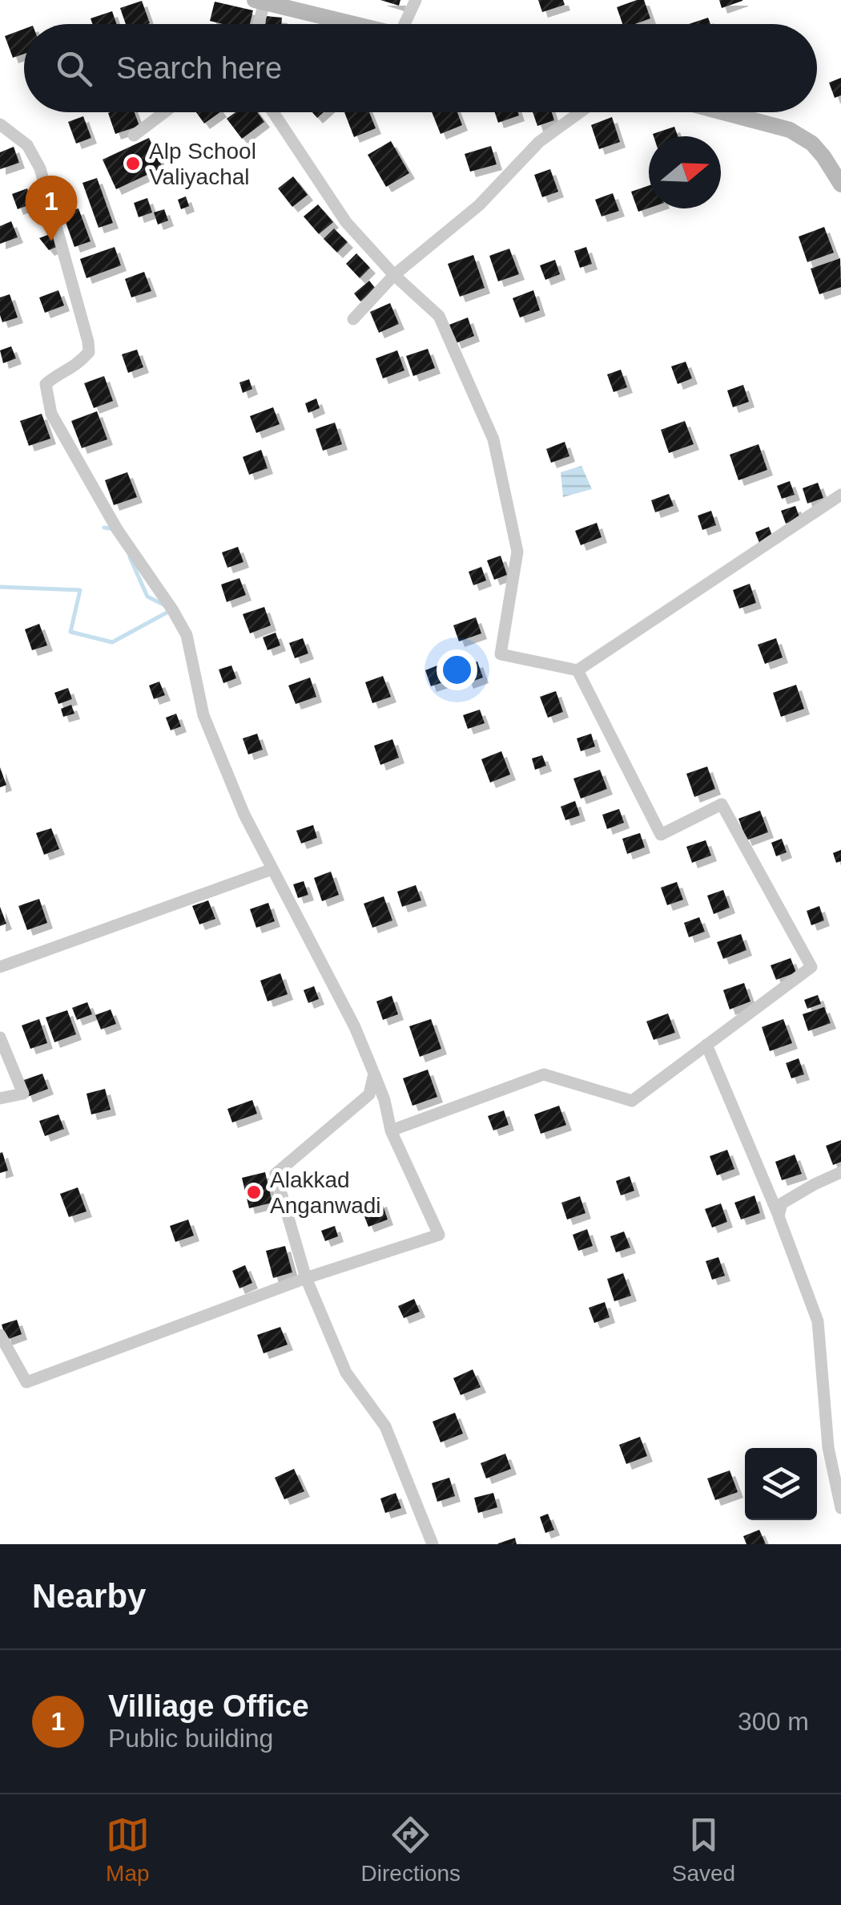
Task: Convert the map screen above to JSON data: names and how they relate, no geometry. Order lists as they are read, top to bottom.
{
  "places": ["Alp School Valiyachal", "Alakkad Anganwadi"],
  "north": "right",
  "page": {
    "search": "Search here",
    "pins": "1",
    "heading": "Nearby",
    "list": [
      {
        "mark": "1",
        "name": "Villiage Office",
        "note": "Public building",
        "value": "300 m"
      }
    ],
    "nav": ["Map", "Directions", "Saved"]
  }
}
